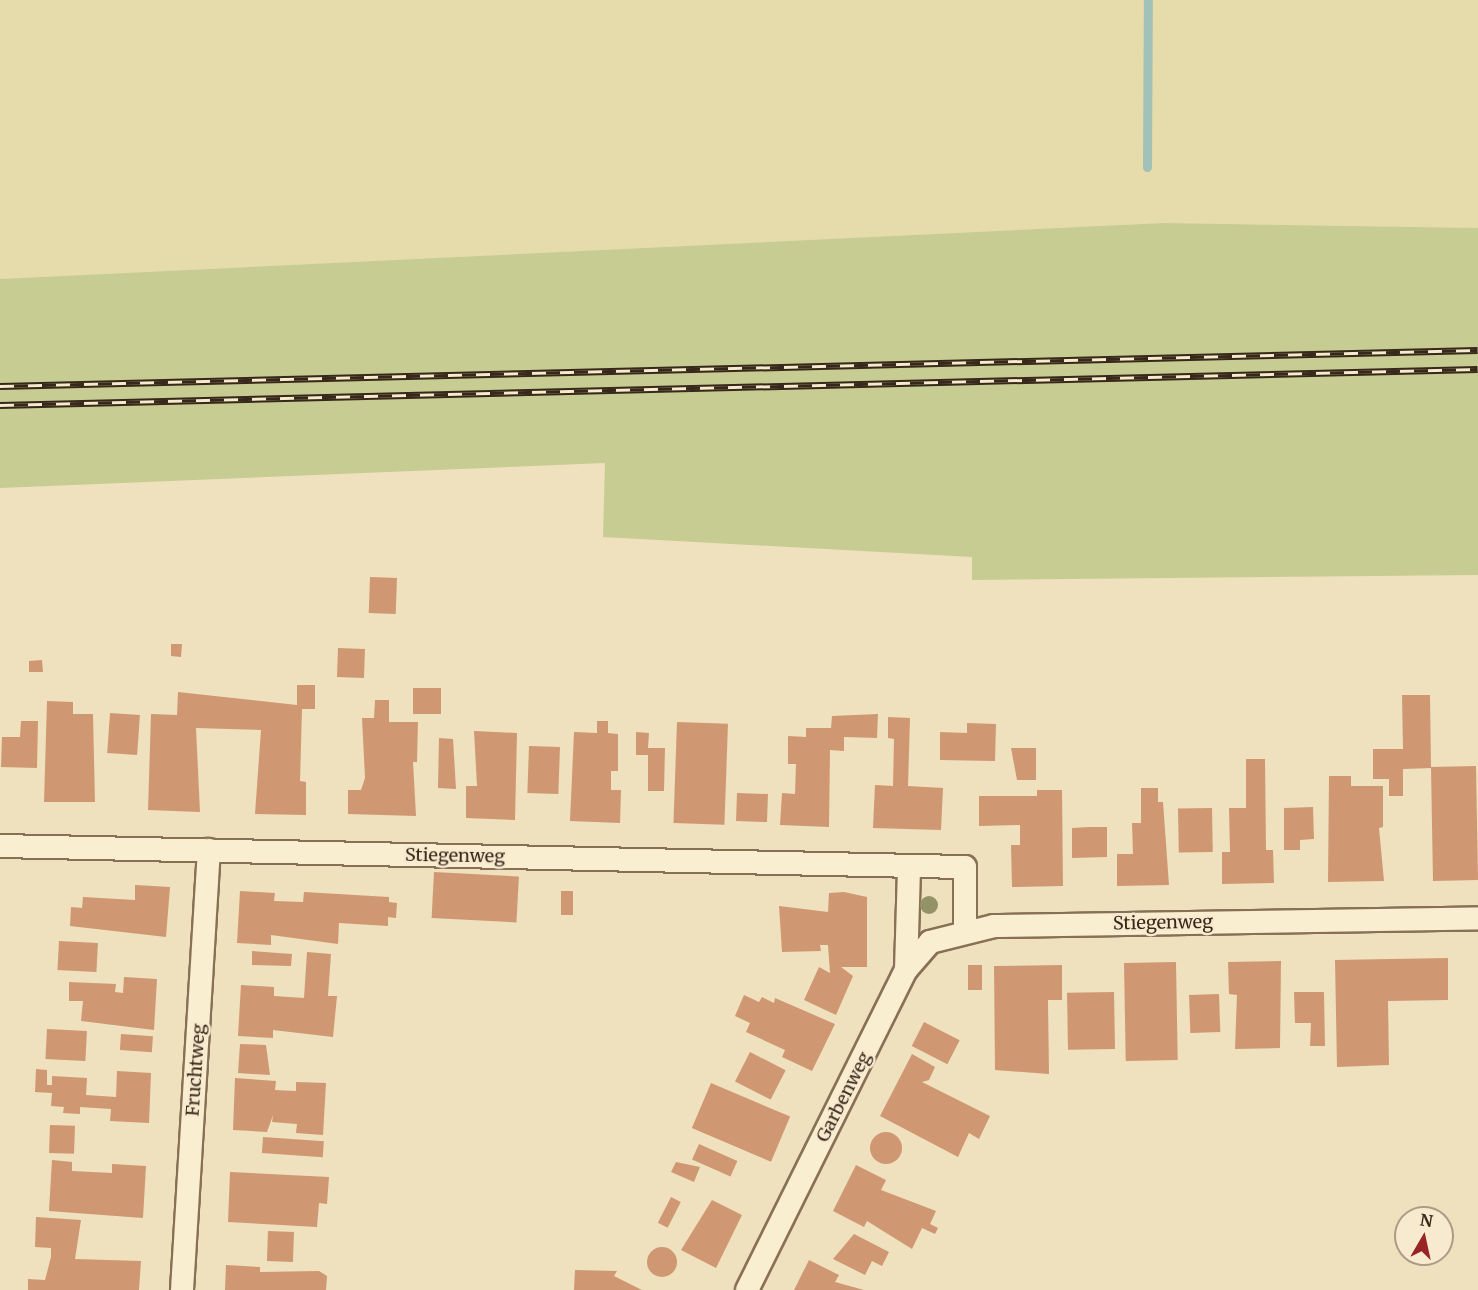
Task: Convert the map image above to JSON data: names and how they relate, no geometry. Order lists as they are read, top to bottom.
{
  "streets": {
    "street": ["Stiegenweg", "Fruchtweg", "Garbenweg"]
  },
  "crossings": [
    ["Stiegenweg", "Fruchtweg"],
    ["Stiegenweg", "Garbenweg"]
  ],
  "north": "top"
}
